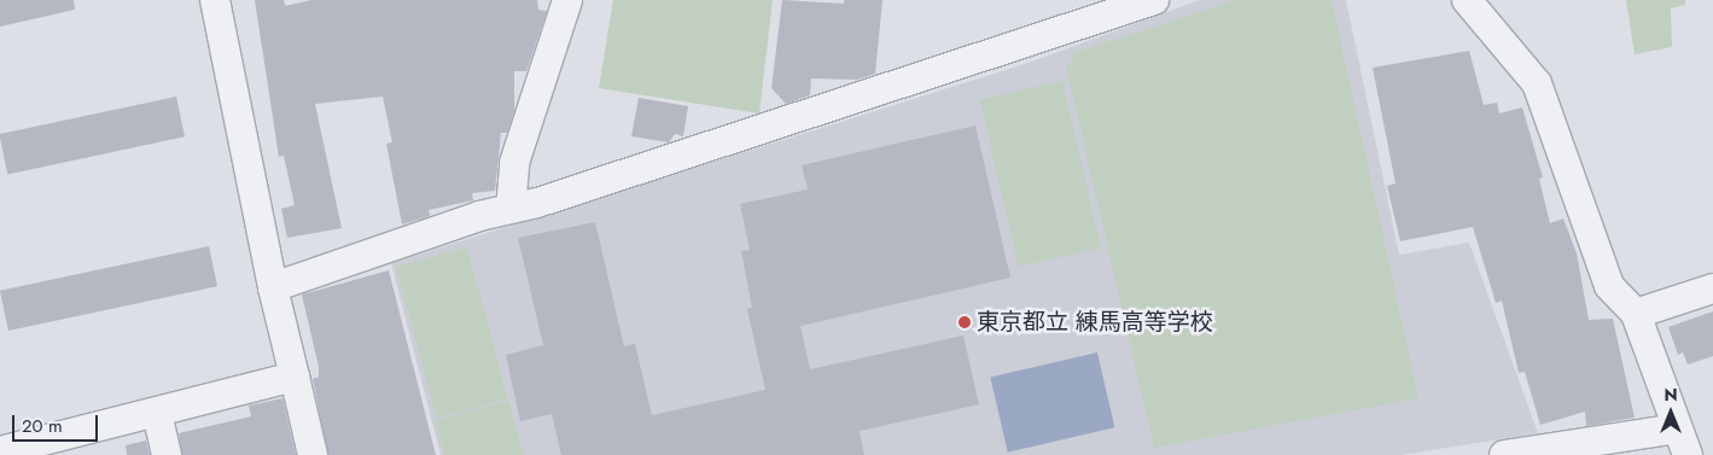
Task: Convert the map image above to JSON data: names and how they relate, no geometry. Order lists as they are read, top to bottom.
{
  "places": ["東京都立 練馬高等学校"],
  "scale_bar": "20 m",
  "north": "top"
}
